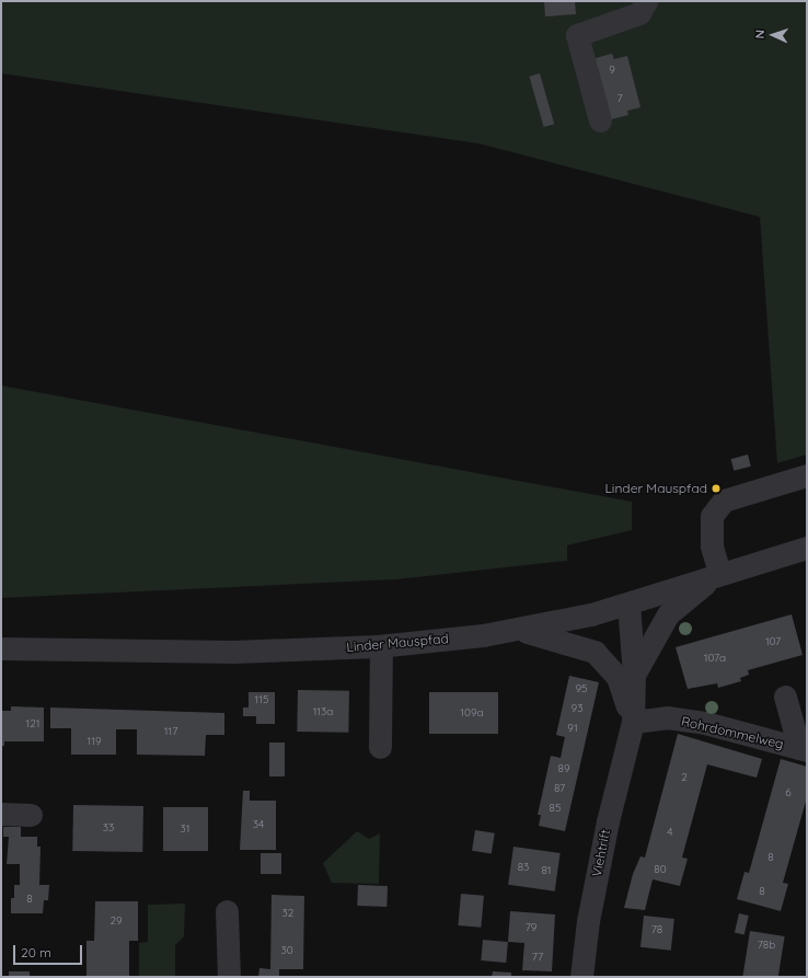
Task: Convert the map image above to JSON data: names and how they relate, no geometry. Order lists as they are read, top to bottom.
{
  "streets": {
    "street": ["Linder Mauspfad", "Rohrdommelweg", "Viehtrift"]
  },
  "crossings": [
    ["Linder Mauspfad", "Viehtrift"],
    ["Rohrdommelweg", "Viehtrift"]
  ],
  "places": ["Linder Mauspfad"],
  "house_numbers": [
    "9",
    "7",
    "107",
    "107a",
    "95",
    "115",
    "93",
    "113a",
    "109a",
    "121",
    "91",
    "117",
    "119",
    "89",
    "2",
    "87",
    "6",
    "85",
    "34",
    "33",
    "31",
    "4",
    "8",
    "83",
    "80",
    "81",
    "8",
    "8",
    "32",
    "29",
    "79",
    "78",
    "78b",
    "30",
    "77"
  ],
  "scale_bar": "20 m",
  "north": "left"
}
